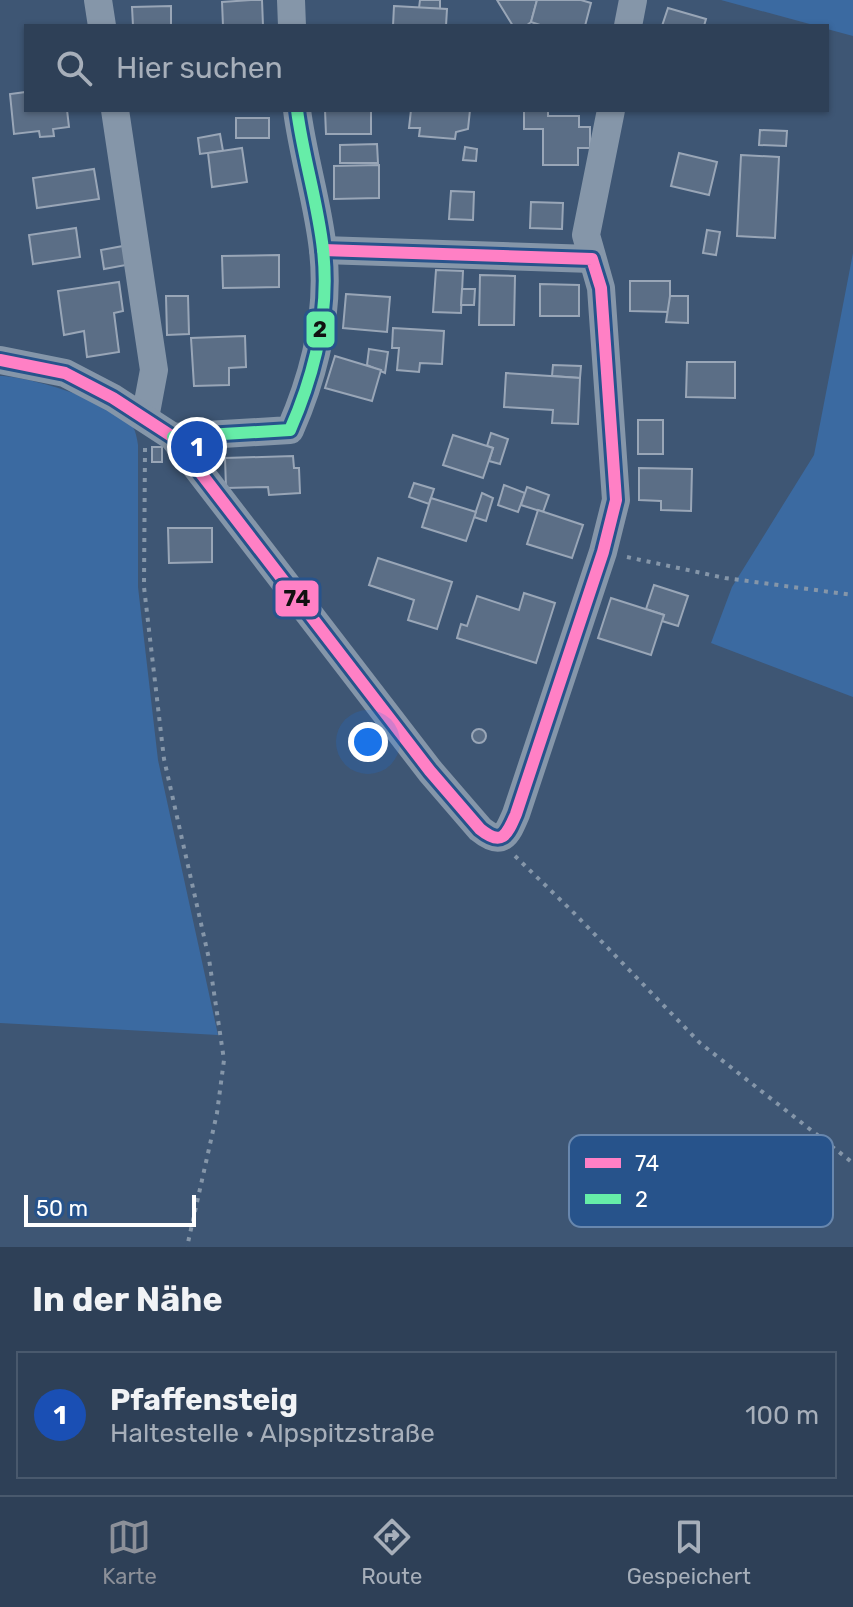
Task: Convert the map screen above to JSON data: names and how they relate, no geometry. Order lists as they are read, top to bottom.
{
  "lines": ["transit line 2", "transit line 74"],
  "legend": ["74", "2"],
  "scale_bar": "50 m",
  "page": {
    "search": "Hier suchen",
    "pins": "1",
    "scale": "50 m",
    "heading": "In der Nähe",
    "list": [
      {
        "mark": "1",
        "name": "Pfaffensteig",
        "note": "Haltestelle · Alpspitzstraße",
        "value": "100 m"
      }
    ],
    "nav": ["Karte", "Route", "Gespeichert"]
  }
}
